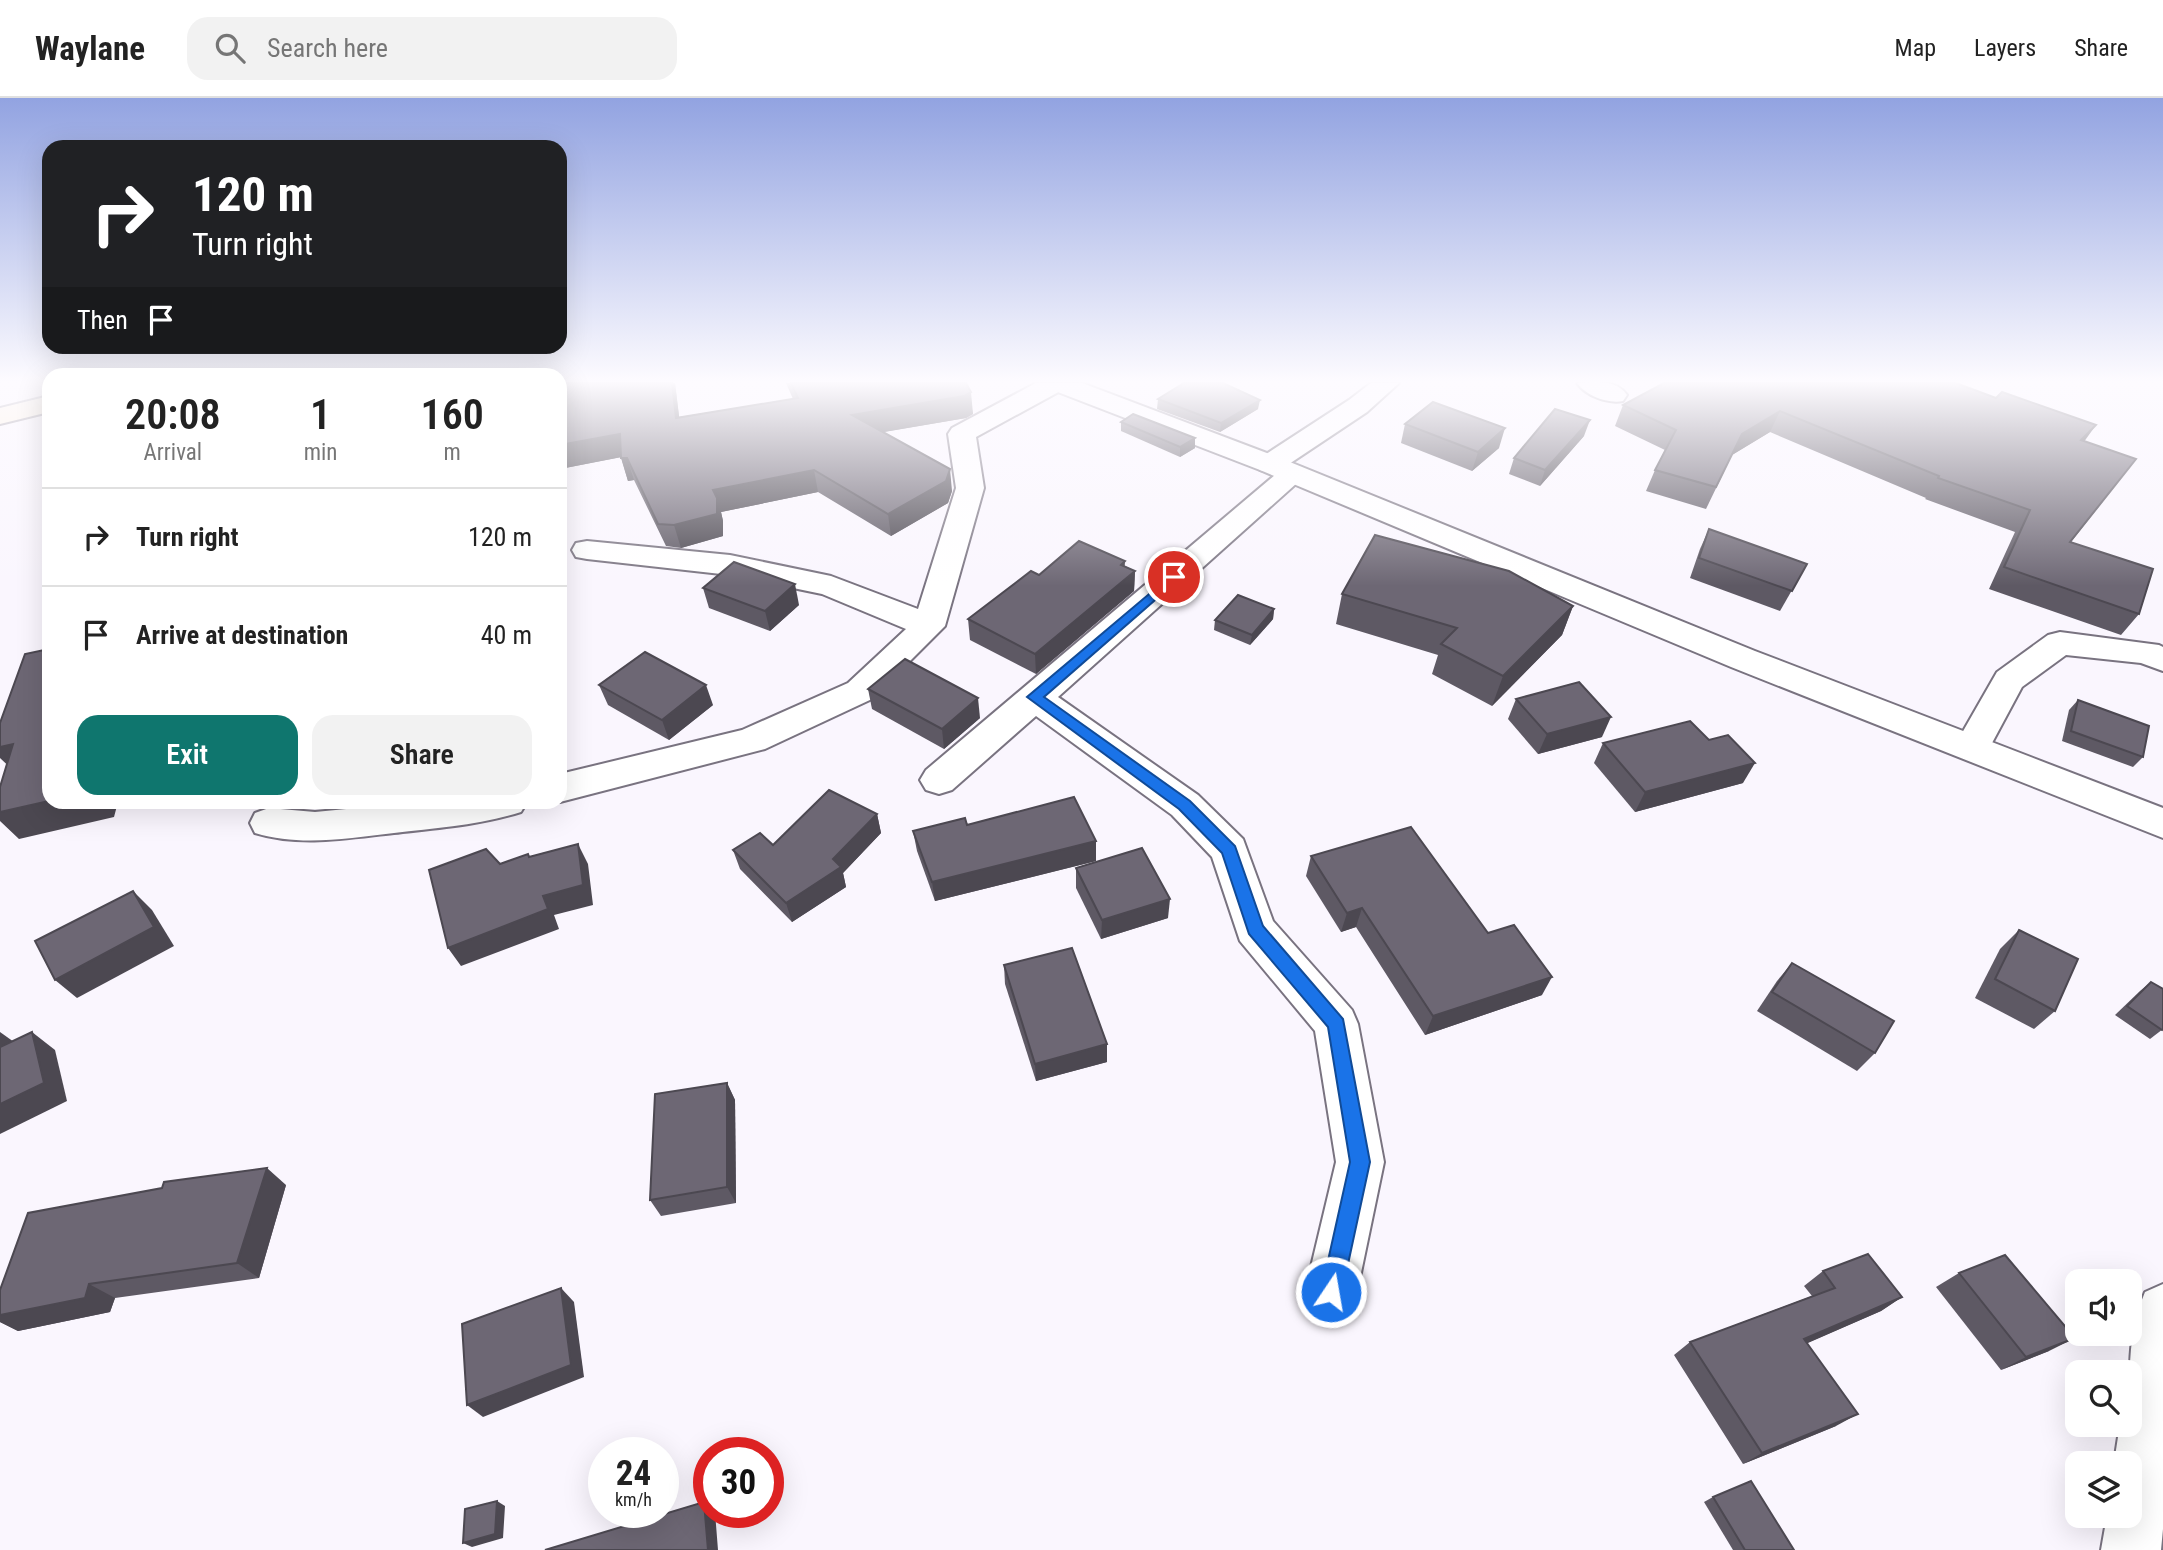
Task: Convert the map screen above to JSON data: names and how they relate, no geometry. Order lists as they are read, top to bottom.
{
  "page": {
    "header": "Waylane",
    "search": "Search here",
    "nav": ["Map", "Layers", "Share"],
    "turn": ["120 m", "Turn right"],
    "then": "Then",
    "eta": [
      "20:08",
      "Arrival",
      "1",
      "min",
      "160",
      "m"
    ],
    "list": [
      {
        "name": "Turn right",
        "value": "120 m"
      },
      {
        "name": "Arrive at destination",
        "value": "40 m"
      }
    ],
    "buttons": ["Exit", "Share"],
    "speed": "24 km/h",
    "limit": "30"
  }
}
